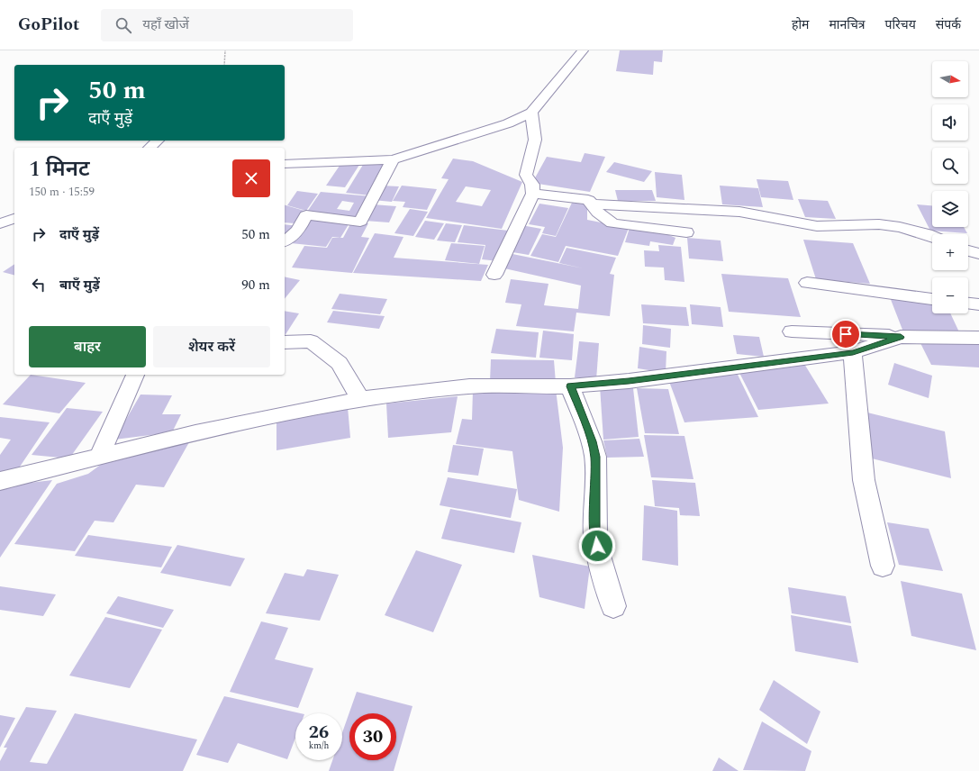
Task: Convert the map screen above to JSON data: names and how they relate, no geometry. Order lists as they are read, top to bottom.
{
  "north": "right",
  "page": {
    "header": "GoPilot",
    "search": "यहाँ खोजें",
    "nav": [
      "होम",
      "मानचित्र",
      "परिचय",
      "संपर्क"
    ],
    "map_buttons": ["+", "−"],
    "turn": ["50 m", "दाएँ मुड़ें"],
    "heading": ["1 मिनट", "150 m · 15:59"],
    "list": [
      {
        "name": "दाएँ मुड़ें",
        "value": "50 m"
      },
      {
        "name": "बाएँ मुड़ें",
        "value": "90 m"
      }
    ],
    "buttons": ["बाहर", "शेयर करें"],
    "speed": "26 km/h",
    "limit": "30"
  }
}
